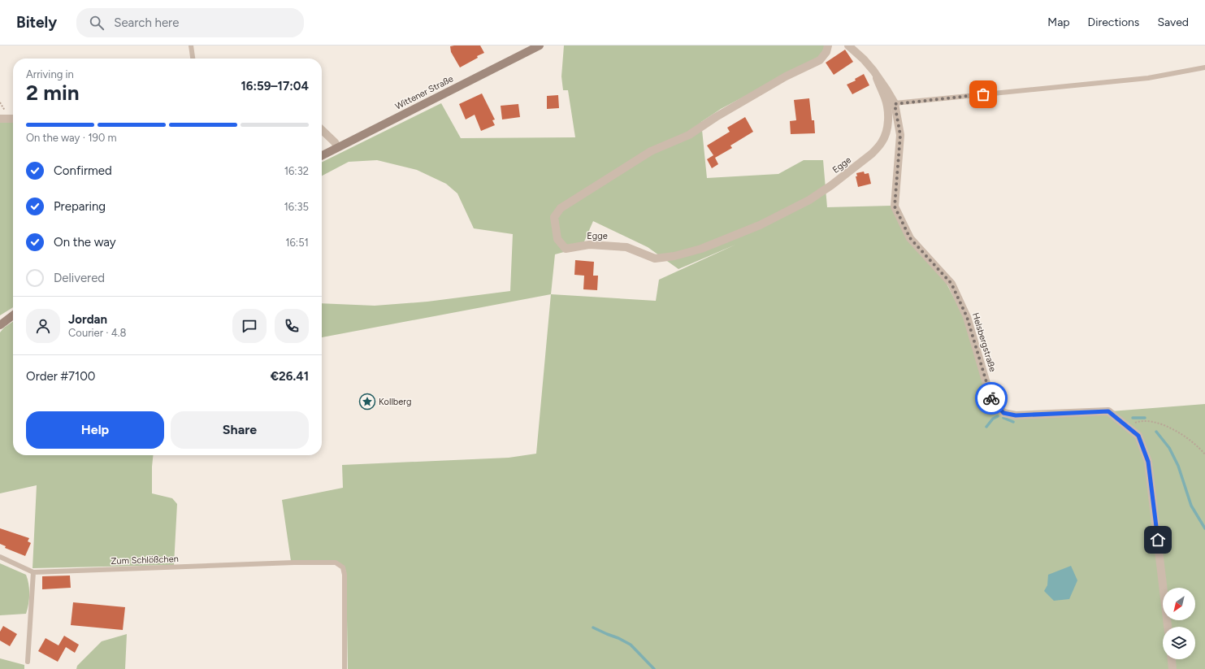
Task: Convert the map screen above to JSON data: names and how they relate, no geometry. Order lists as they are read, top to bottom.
{
  "streets": {
    "main road": ["Wittener Straße"],
    "street": ["Egge", "Helsbergstraße"],
    "lane": ["Zum Schlößchen"]
  },
  "crossings": [
    ["Egge", "Helsbergstraße"]
  ],
  "places": {
    "place": ["Kollberg"]
  },
  "north": "bottom left",
  "page": {
    "header": "Bitely",
    "search": "Search here",
    "nav": ["Map", "Directions", "Saved"],
    "heading": ["2 min", "Arriving in", "16:59–17:04"],
    "panel": [
      "Jordan",
      "Courier · 4.8",
      "Order #7100",
      "€26.41"
    ],
    "bar": "On the way · 190 m",
    "list": [
      ["Confirmed", "16:32"],
      ["Preparing", "16:35"],
      ["On the way", "16:51"],
      "Delivered"
    ],
    "buttons": ["Help", "Share"]
  }
}
